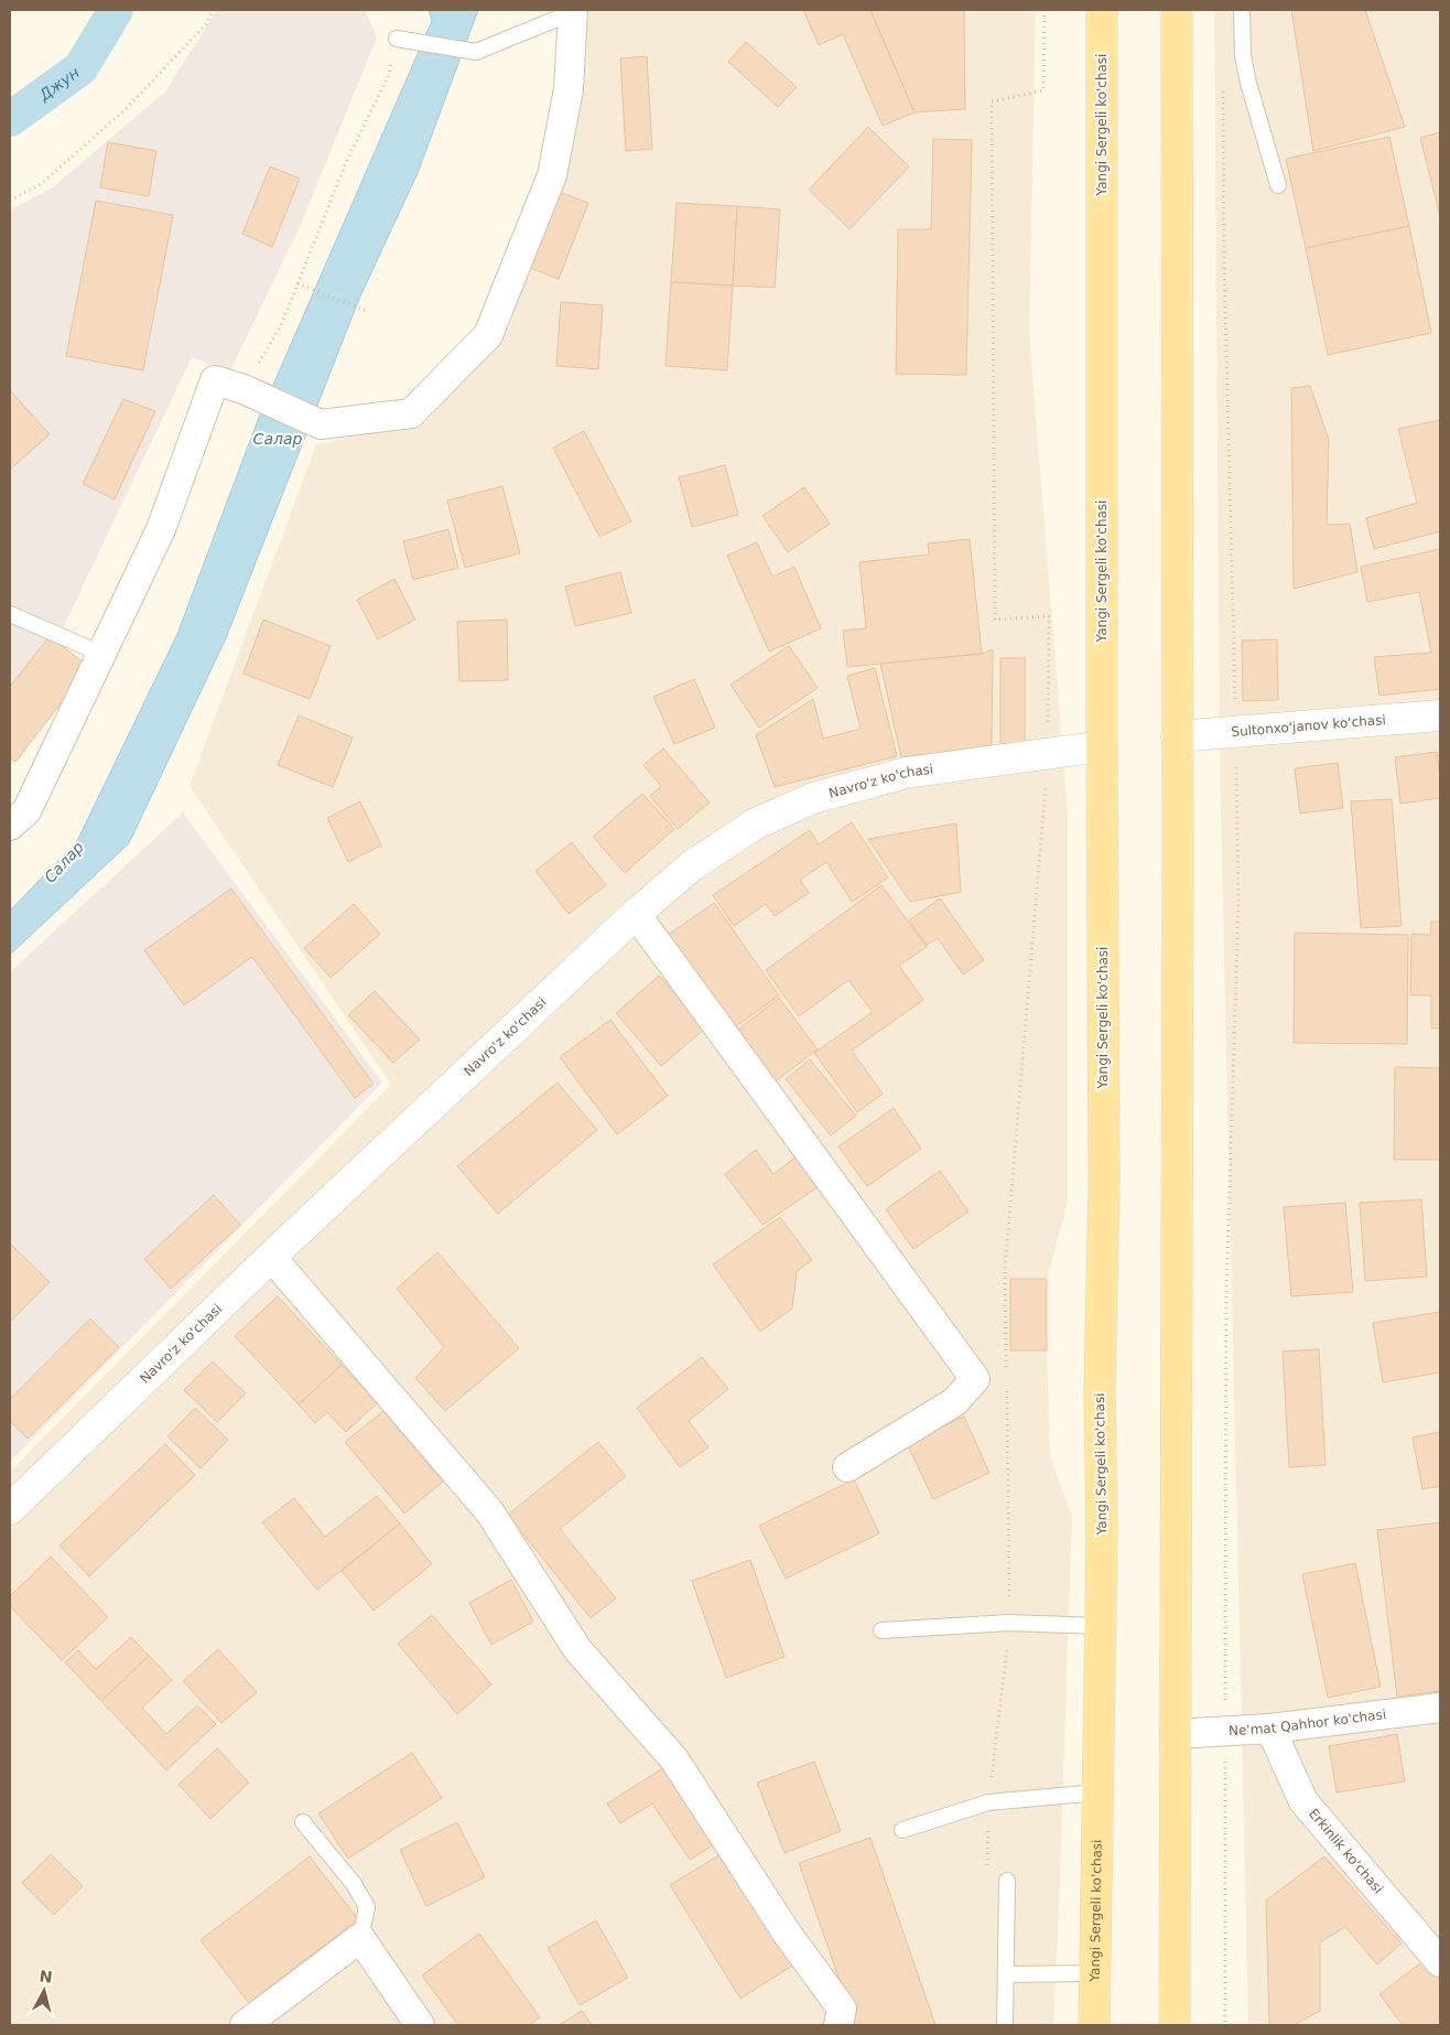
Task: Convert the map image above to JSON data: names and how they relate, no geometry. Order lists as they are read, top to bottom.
{
  "streets": {
    "main road": ["Yangi Sergeli ko'chasi"],
    "street": [
      "Sultonxo'janov ko'chasi",
      "Navro'z ko'chasi",
      "Ne'mat Qahhor ko'chasi",
      "Erkinlik ko'chasi"
    ]
  },
  "crossings": [
    ["Yangi Sergeli ko'chasi", "Navro'z ko'chasi"],
    ["Ne'mat Qahhor ko'chasi", "Erkinlik ko'chasi"]
  ],
  "water": ["Джун", "Салар"],
  "north": "top"
}
